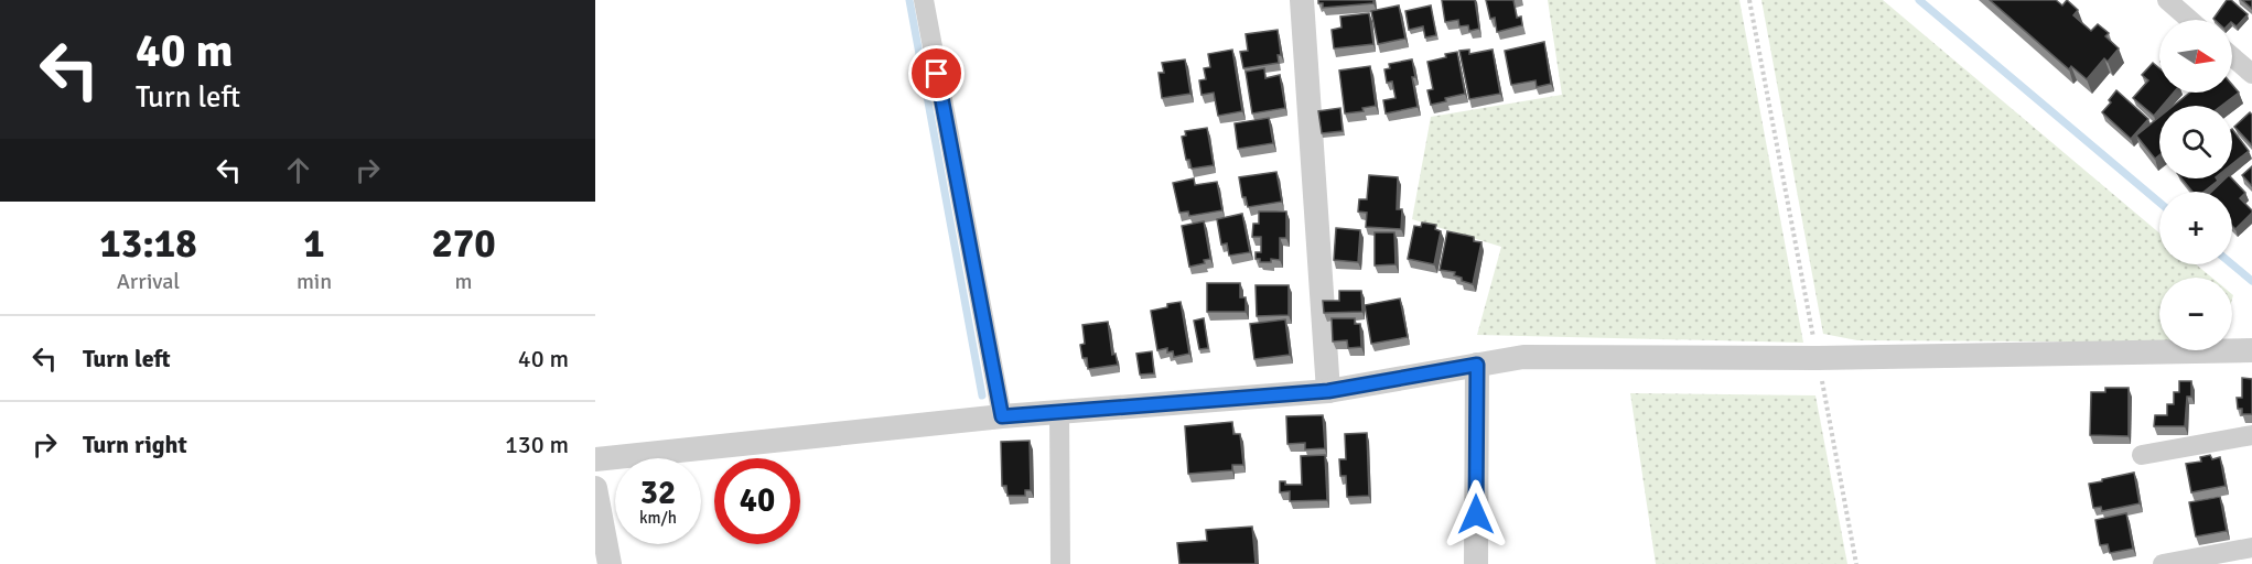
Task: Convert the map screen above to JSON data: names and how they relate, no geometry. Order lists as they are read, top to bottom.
{
  "north": "right",
  "page": {
    "turn": ["40 m", "Turn left"],
    "map_buttons": ["+", "−"],
    "eta": [
      "13:18",
      "Arrival",
      "1",
      "min",
      "270",
      "m"
    ],
    "list": [
      {
        "name": "Turn left",
        "value": "40 m"
      },
      {
        "name": "Turn right",
        "value": "130 m"
      }
    ],
    "speed": "32 km/h",
    "limit": "40"
  }
}
